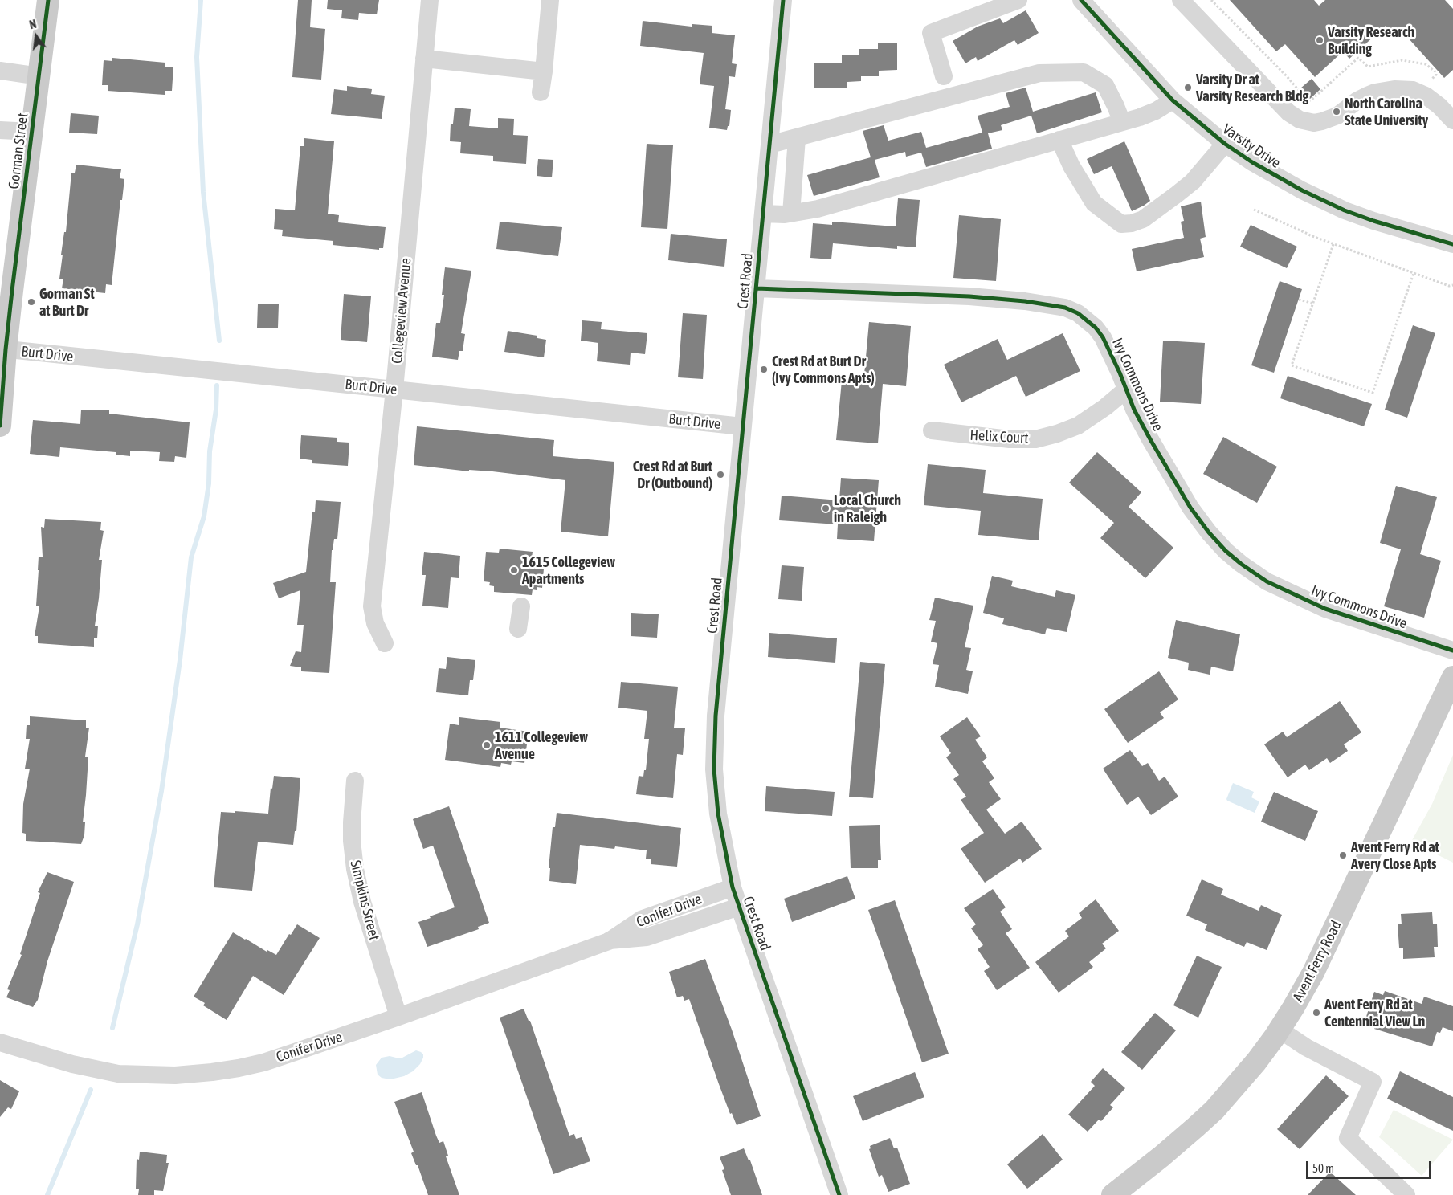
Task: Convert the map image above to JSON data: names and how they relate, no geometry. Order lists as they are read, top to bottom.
{
  "streets": {
    "main road": ["Gorman Street", "Avent Ferry Road"],
    "street": [
      "Varsity Drive",
      "Crest Road",
      "Collegeview Avenue",
      "Burt Drive",
      "Ivy Commons Drive",
      "Helix Court",
      "Simpkins Street",
      "Conifer Drive"
    ]
  },
  "crossings": [
    ["Gorman Street", "Burt Drive"],
    ["Crest Road", "Burt Drive"],
    ["Crest Road", "Ivy Commons Drive"],
    ["Crest Road", "Conifer Drive"],
    ["Collegeview Avenue", "Burt Drive"],
    ["Ivy Commons Drive", "Helix Court"],
    ["Simpkins Street", "Conifer Drive"]
  ],
  "places": [
    "Varsity Research Building",
    "Varsity Dr at Varsity Research Bldg",
    "North Carolina State University",
    "Gorman St at Burt Dr",
    "Crest Rd at Burt Dr (Ivy Commons Apts)",
    "Crest Rd at Burt Dr (Outbound)",
    "Local Church in Raleigh",
    "1615 Collegeview Apartments",
    "1611 Collegeview Avenue",
    "Avent Ferry Rd at Avery Close Apts",
    "Avent Ferry Rd at Centennial View Ln"
  ],
  "scale_bar": "50 m",
  "north": "top"
}
